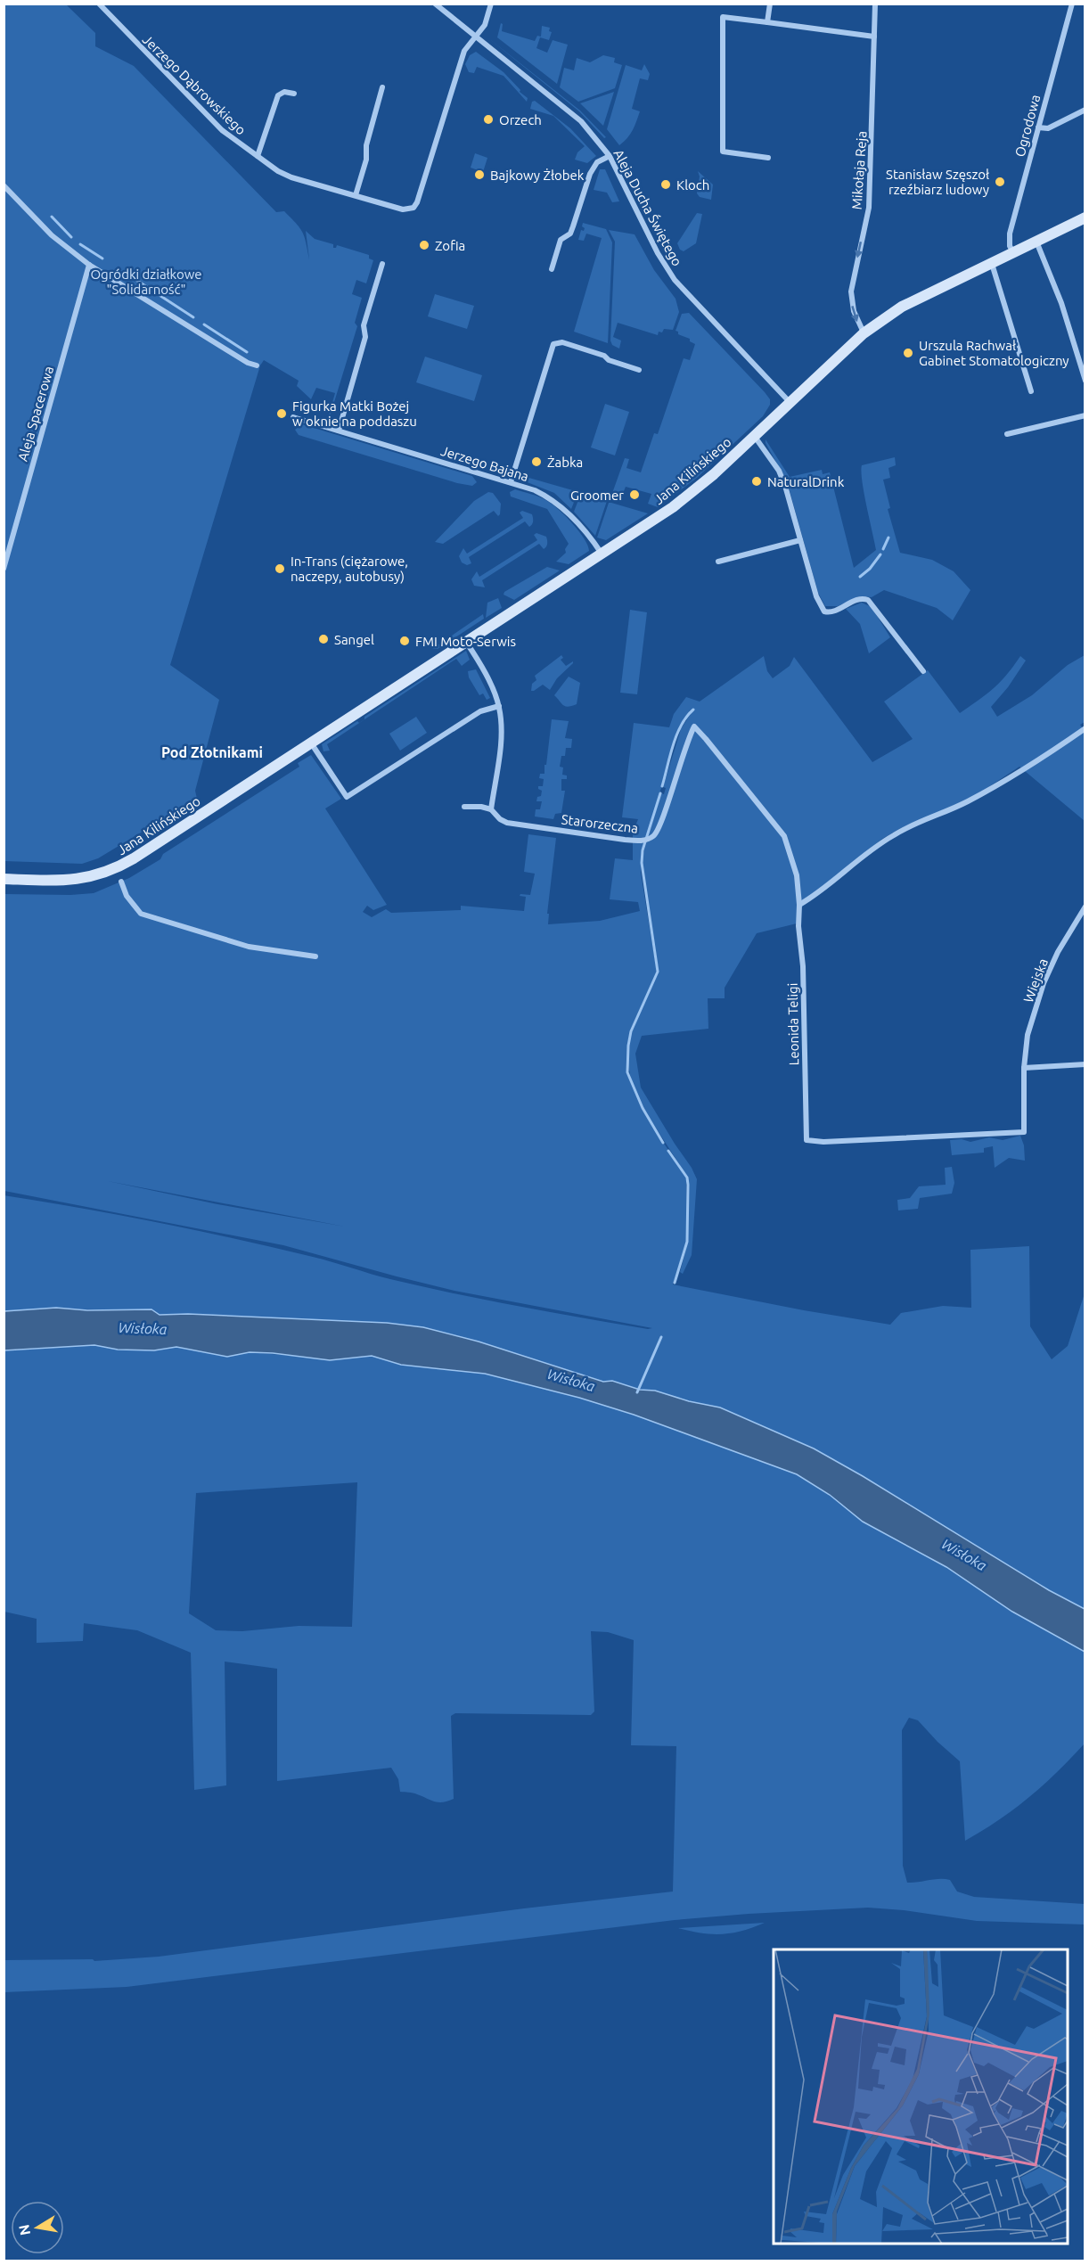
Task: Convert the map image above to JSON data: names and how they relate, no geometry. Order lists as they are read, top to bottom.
{
  "streets": {
    "street": [
      "Jerzego Dąbrowskiego",
      "Ogrodowa",
      "Mikołaja Reja",
      "Aleja Ducha Świętego",
      "Aleja Spacerowa",
      "Jerzego Bajana",
      "Jana Kilińskiego",
      "Starorzeczna",
      "Wiejska",
      "Leonida Teligi"
    ]
  },
  "crossings": [
    ["Jerzego Dąbrowskiego", "Aleja Ducha Świętego"],
    ["Ogrodowa", "Jana Kilińskiego"],
    ["Mikołaja Reja", "Jana Kilińskiego"],
    ["Aleja Ducha Świętego", "Jana Kilińskiego"],
    ["Jerzego Bajana", "Jana Kilińskiego"],
    ["Starorzeczna", "Leonida Teligi"],
    ["Wiejska", "Leonida Teligi"]
  ],
  "one_way": ["Mikołaja Reja"],
  "districts": ["Pod Złotnikami"],
  "water": ["Wisłoka"],
  "parks": ["Ogródki działkowe \"Solidarność\""],
  "places": [
    "Orzech",
    "Bajkowy Żłobek",
    "Stanisław Szęszoł rzeźbiarz ludowy",
    "Kloch",
    "Zofia",
    "Urszula Rachwał Gabinet Stomatologiczny",
    "Figurka Matki Bożej w oknie na poddaszu",
    "Żabka",
    "NaturalDrink",
    "Groomer",
    "In-Trans (ciężarowe, naczepy, autobusy)",
    "Sangel",
    "FMI Moto-Serwis"
  ],
  "north": "left"
}
